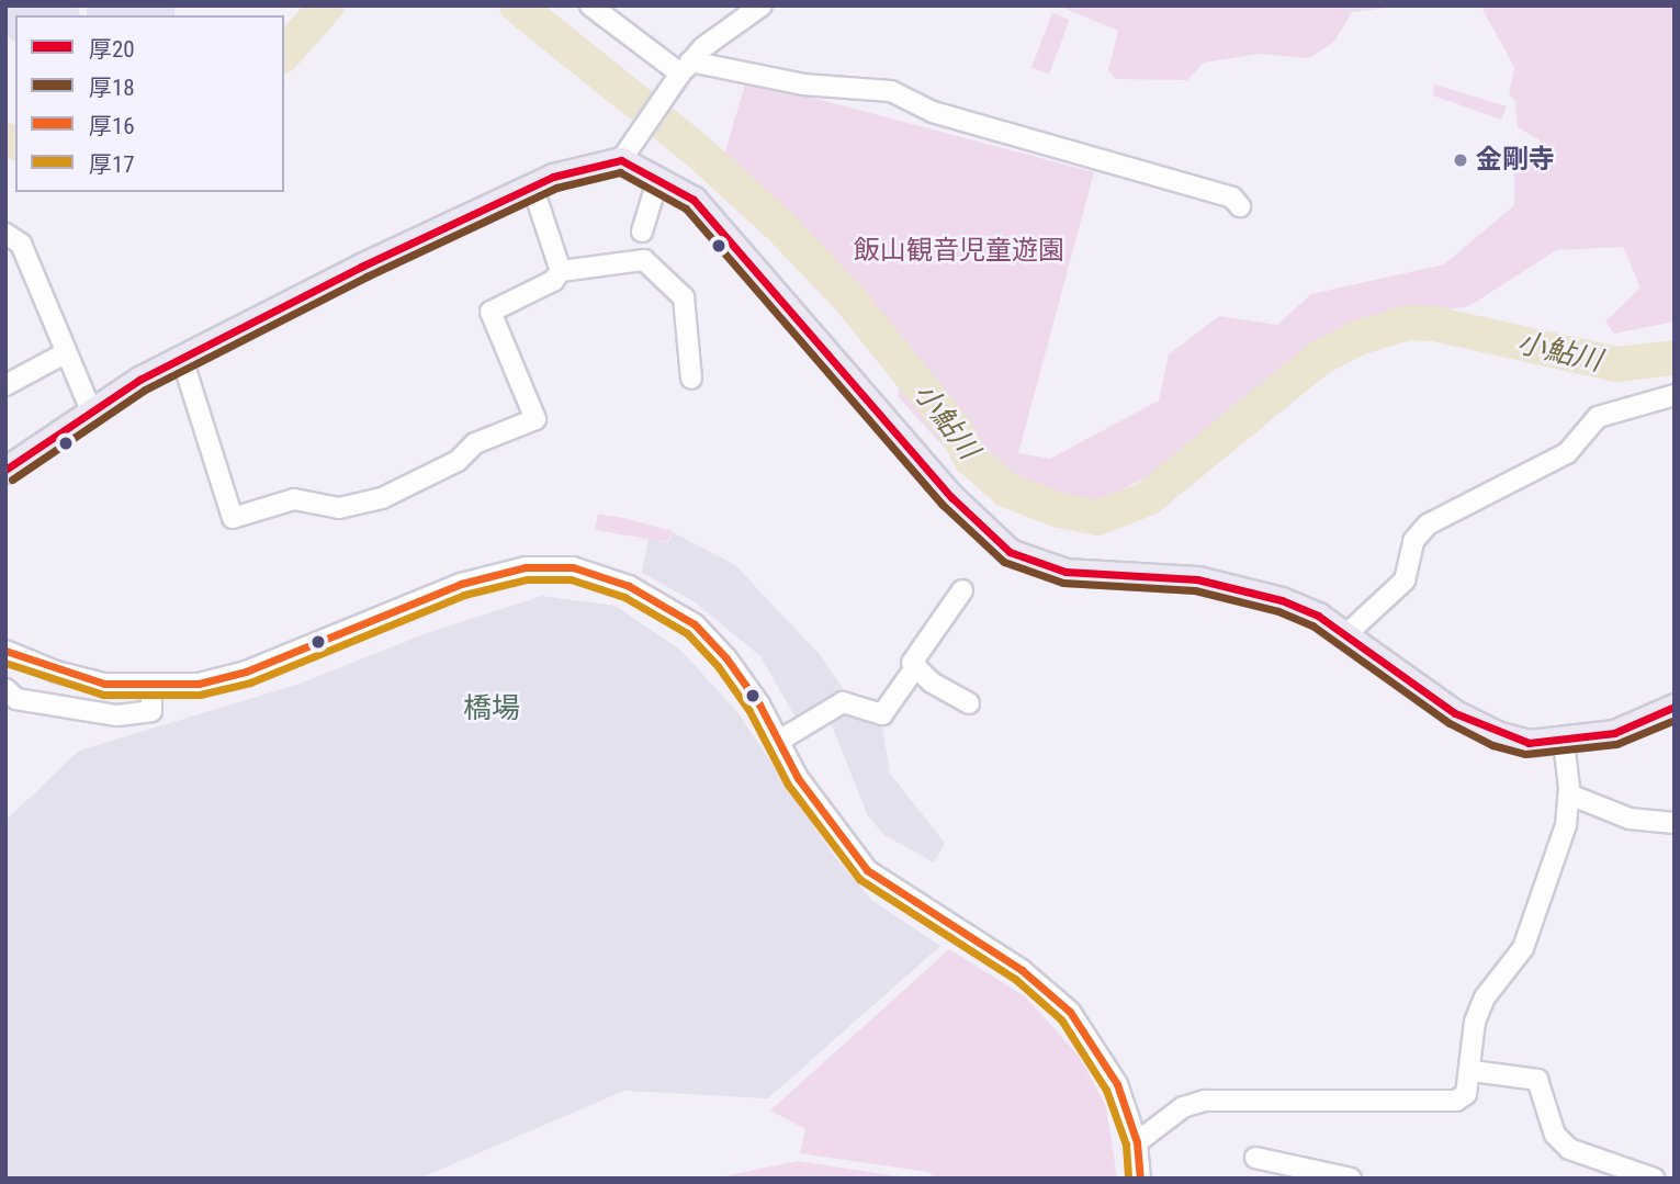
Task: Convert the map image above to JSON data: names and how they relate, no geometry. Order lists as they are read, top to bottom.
{
  "districts": ["橋場"],
  "water": ["小鮎川"],
  "parks": ["飯山観音児童遊園"],
  "places": ["金剛寺"],
  "lines": [
    "transit line 厚20",
    "transit line 厚18",
    "transit line 厚16",
    "transit line 厚17"
  ],
  "legend": [
    "厚20",
    "厚18",
    "厚16",
    "厚17"
  ]
}
